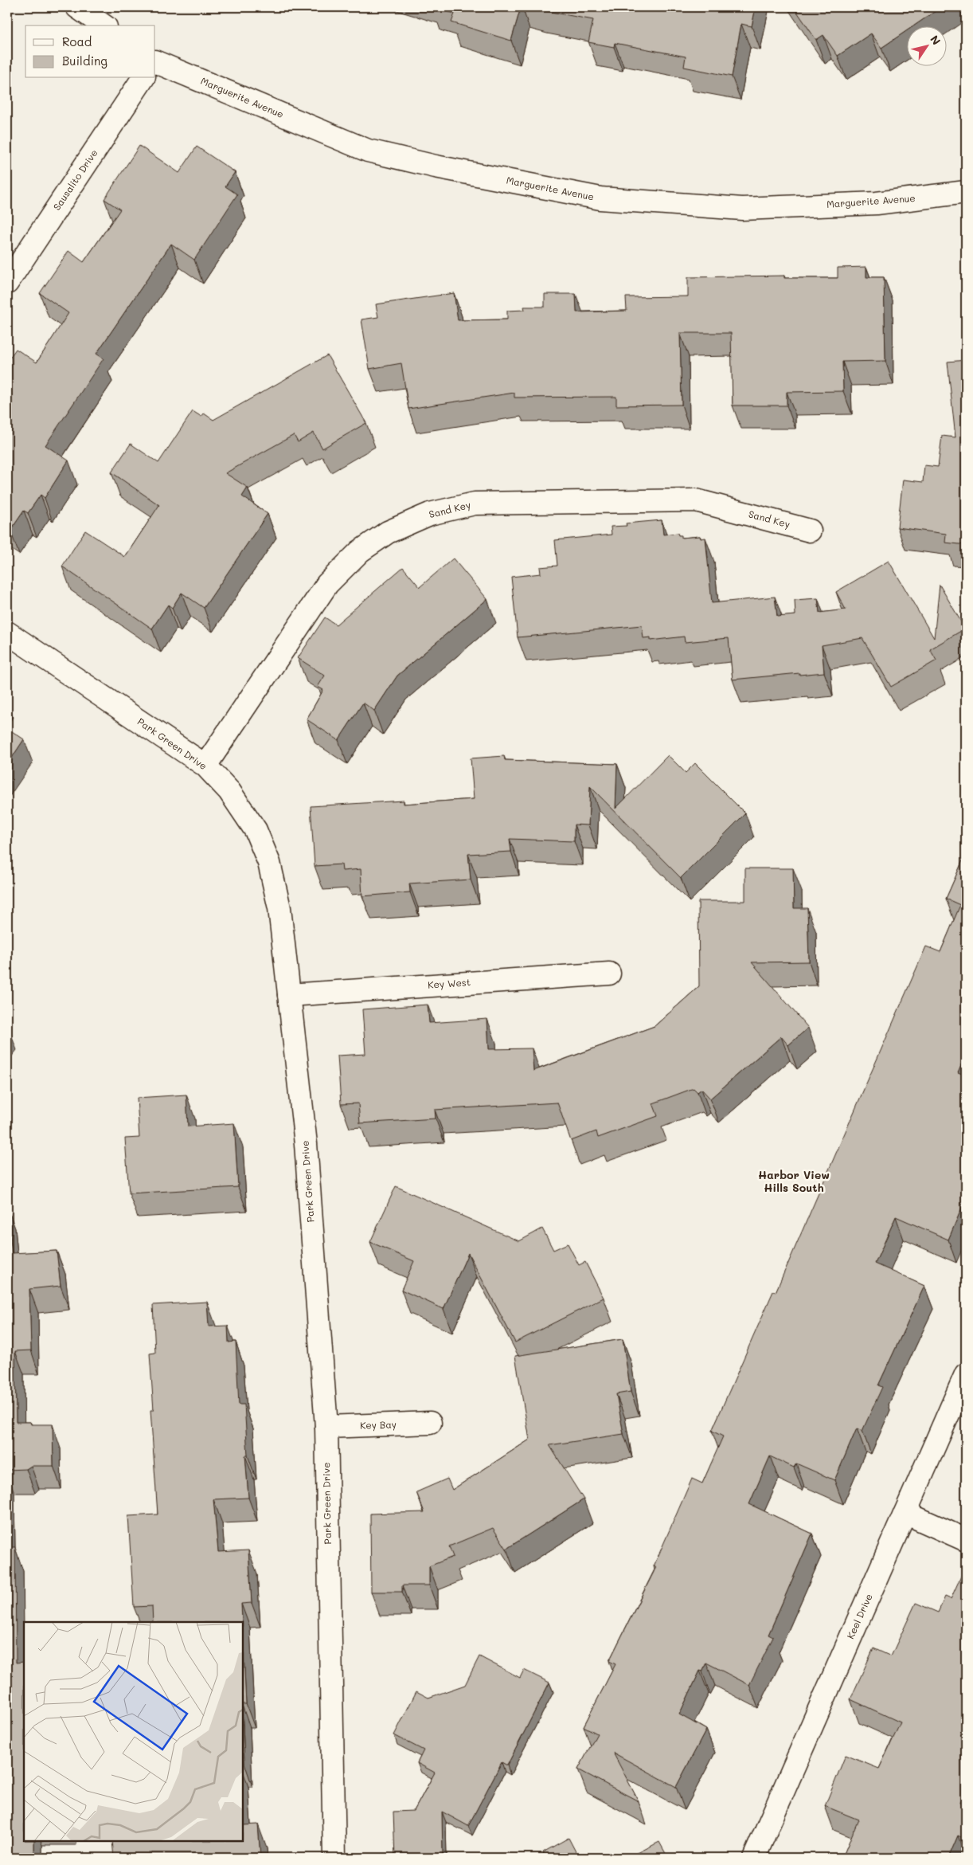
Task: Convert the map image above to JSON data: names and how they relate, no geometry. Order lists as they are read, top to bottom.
{
  "streets": {
    "street": [
      "Marguerite Avenue",
      "Sausalito Drive",
      "Sand Key",
      "Park Green Drive",
      "Key West",
      "Key Bay",
      "Keel Drive"
    ]
  },
  "crossings": [
    ["Sand Key", "Park Green Drive"],
    ["Park Green Drive", "Key West"],
    ["Park Green Drive", "Key Bay"]
  ],
  "districts": ["Harbor View Hills South"],
  "legend": ["Road", "Building"],
  "north": "top right"
}
